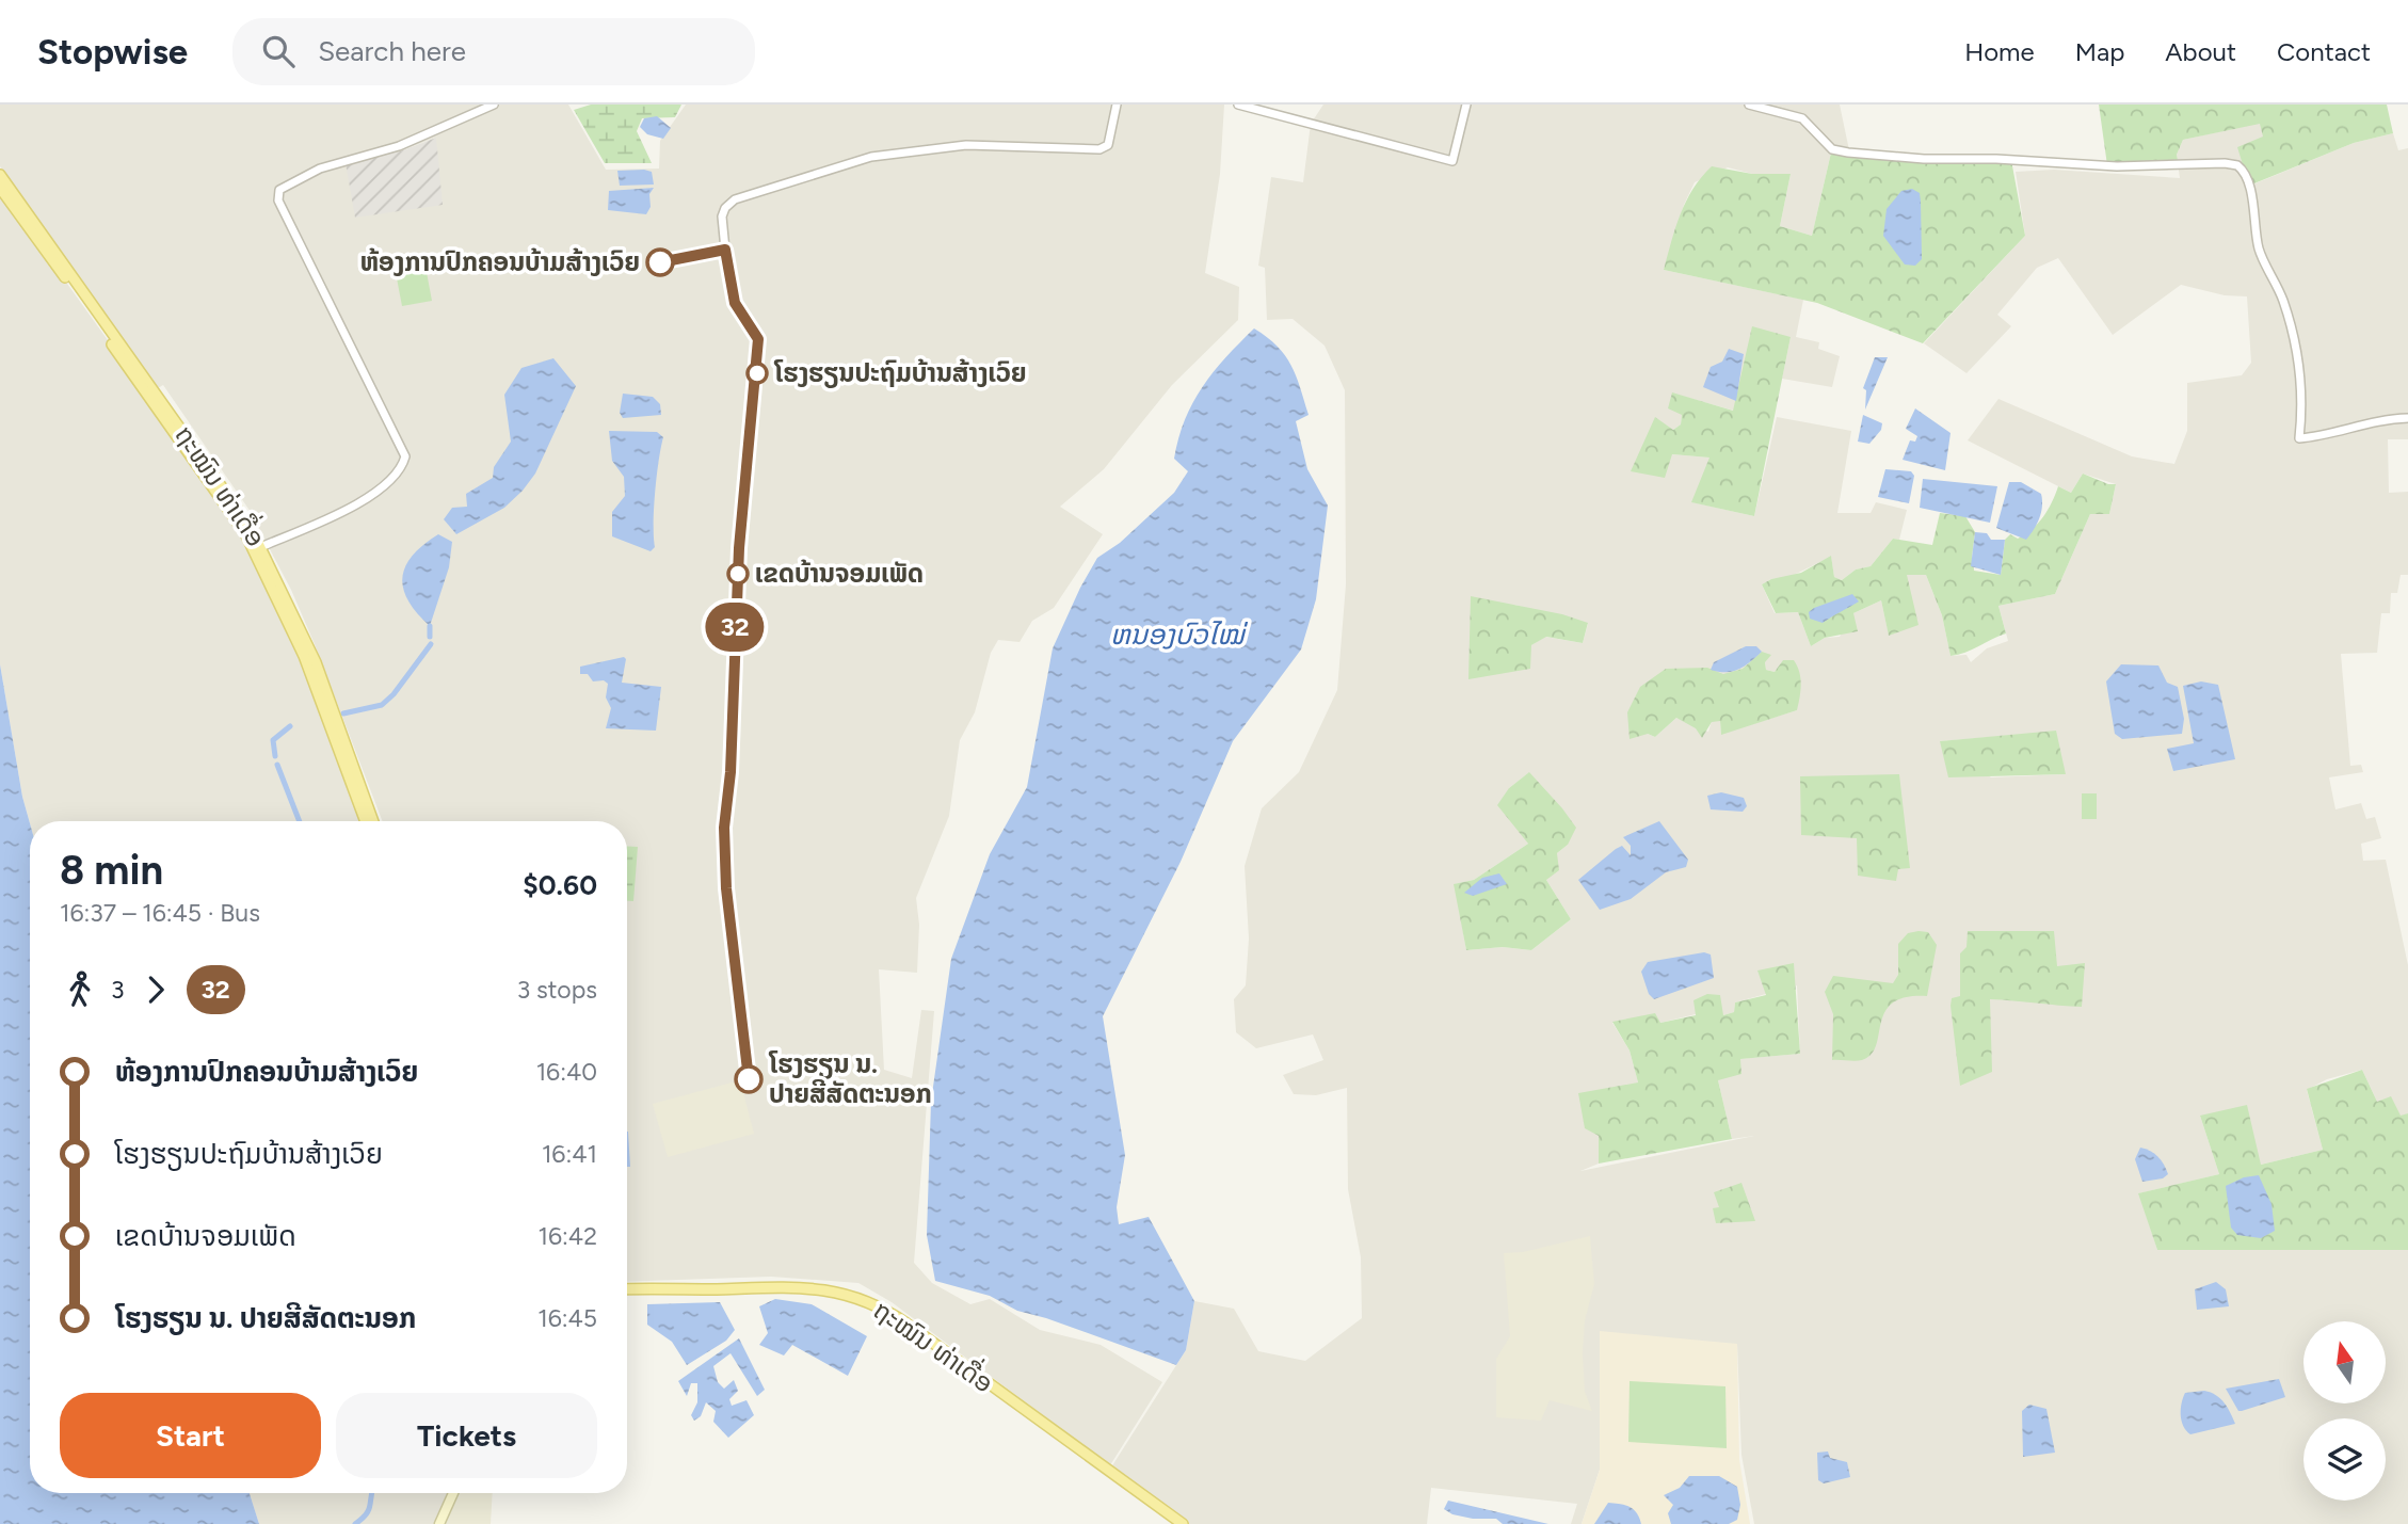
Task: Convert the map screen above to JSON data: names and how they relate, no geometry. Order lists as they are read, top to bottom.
{
  "streets": {
    "main road": ["ຖະໝົນ ທ່າເດື່ອ"]
  },
  "water": ["ຫນອງບົວໄໝ່"],
  "places": [
    "ຫ້ອງການປົກຄອນບ້າມສ້າງເວົຍ",
    "ໂຮງຮຽນປະຖົມບ້ານສ້າງເວົຍ",
    "ເຂດບ້ານຈອມເພັດ",
    "ໂຮງຮຽນ ນ. ປາຍສີສັດຕະນອກ"
  ],
  "lines": ["bus line 32"],
  "north": "top",
  "page": {
    "header": "Stopwise",
    "search": "Search here",
    "nav": [
      "Home",
      "Map",
      "About",
      "Contact"
    ],
    "on_map": "32",
    "heading": ["8 min", "16:37 – 16:45 · Bus", "$0.60"],
    "legs": ["3", "32", "3 stops"],
    "list": [
      {
        "name": "ຫ້ອງການປົກຄອນບ້າມສ້າງເວົຍ",
        "value": "16:40"
      },
      {
        "name": "ໂຮງຮຽນປະຖົມບ້ານສ້າງເວົຍ",
        "value": "16:41"
      },
      {
        "name": "ເຂດບ້ານຈອມເພັດ",
        "value": "16:42"
      },
      {
        "name": "ໂຮງຮຽນ ນ. ປາຍສີສັດຕະນອກ",
        "value": "16:45"
      }
    ],
    "buttons": ["Start", "Tickets"]
  }
}
